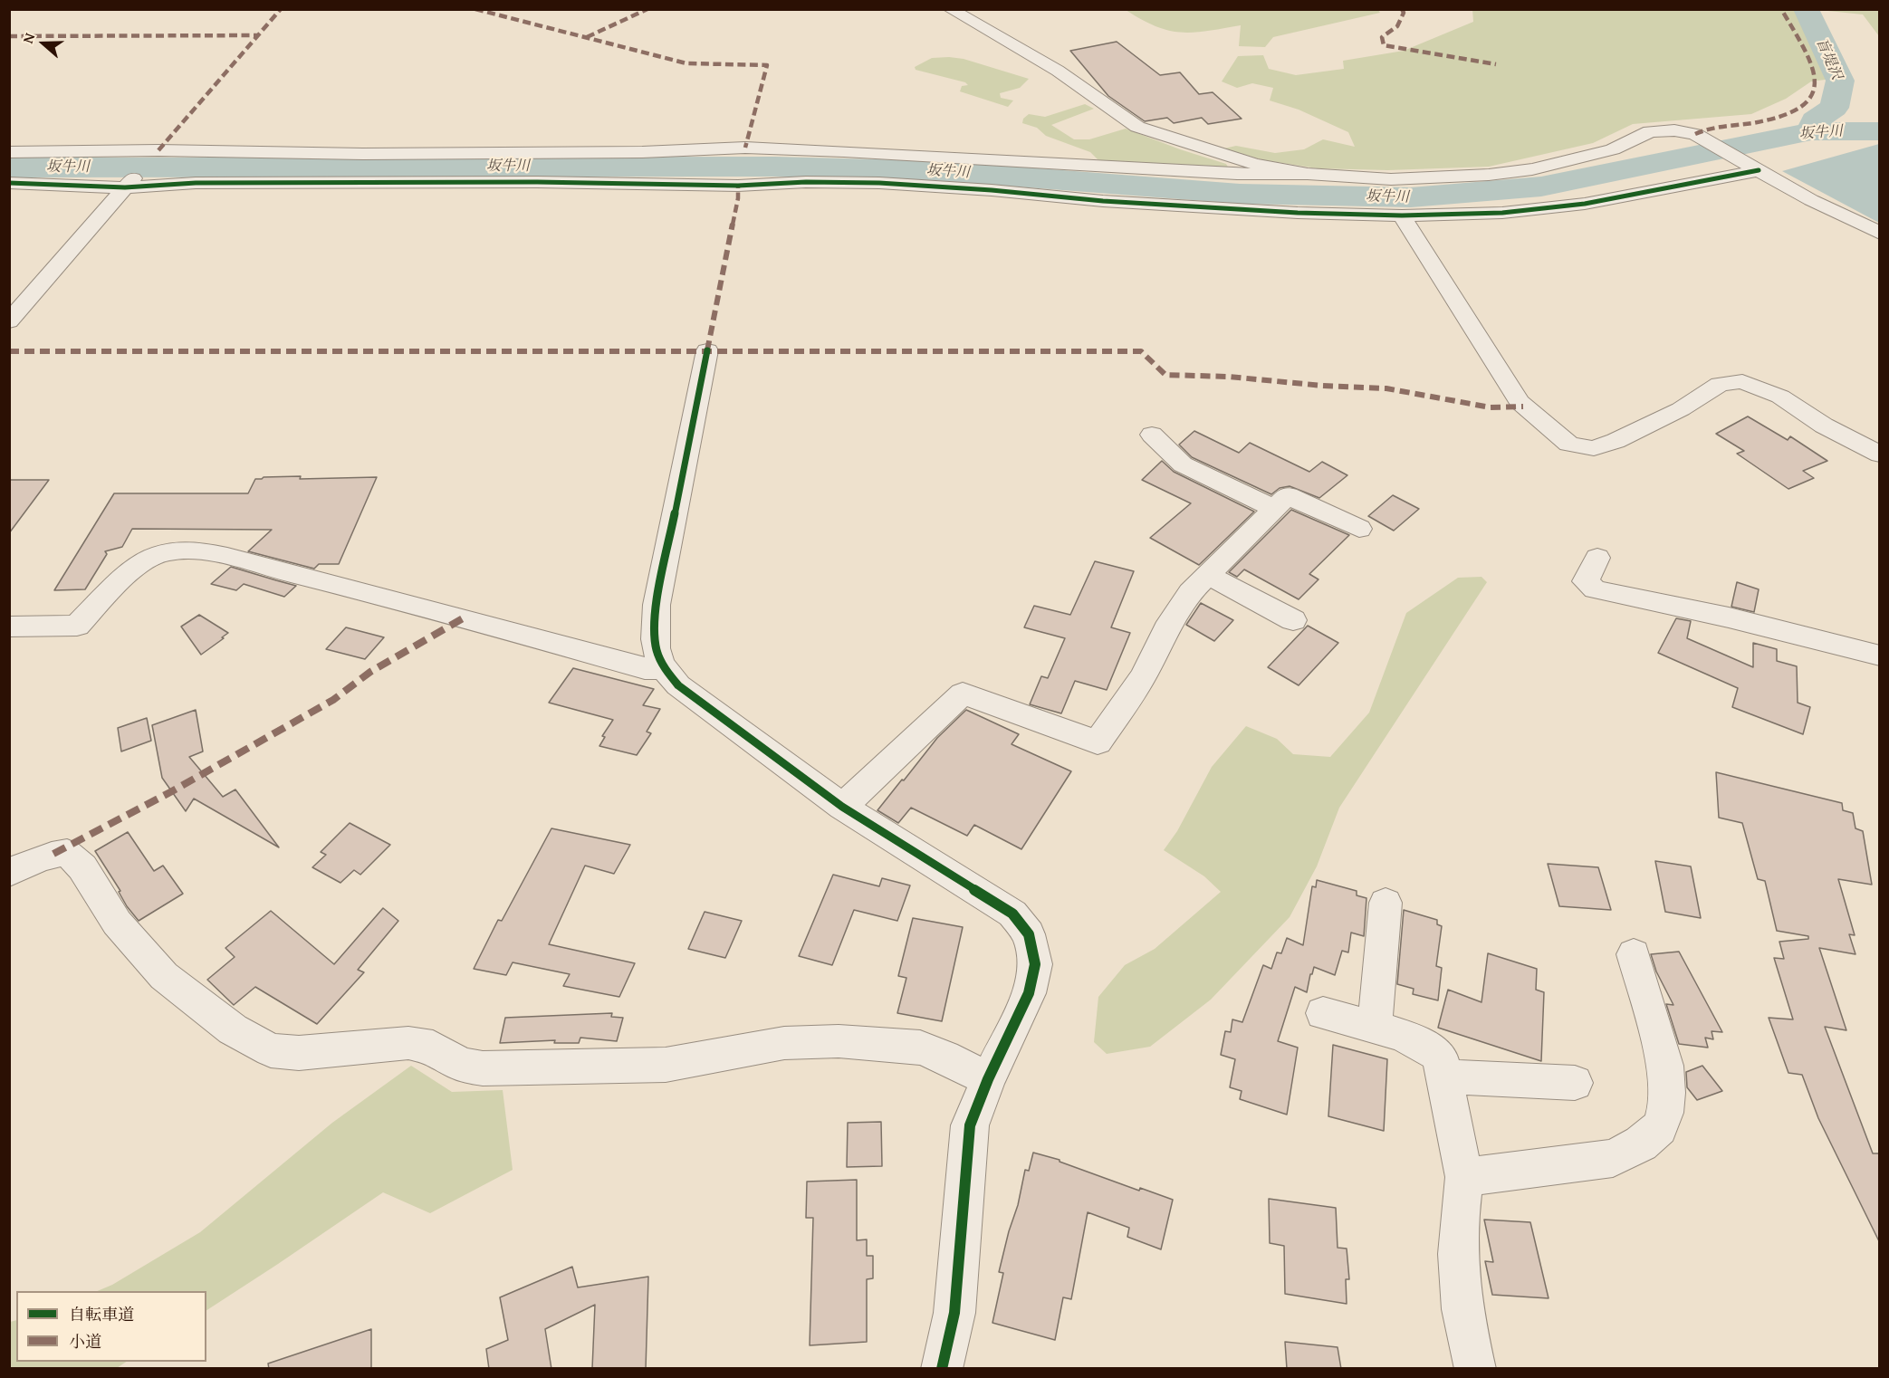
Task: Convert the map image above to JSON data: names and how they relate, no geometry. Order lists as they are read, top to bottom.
{
  "water": ["盲堤沢", "坂牛川"],
  "legend": ["自転車道", "小道"],
  "north": "left"
}
